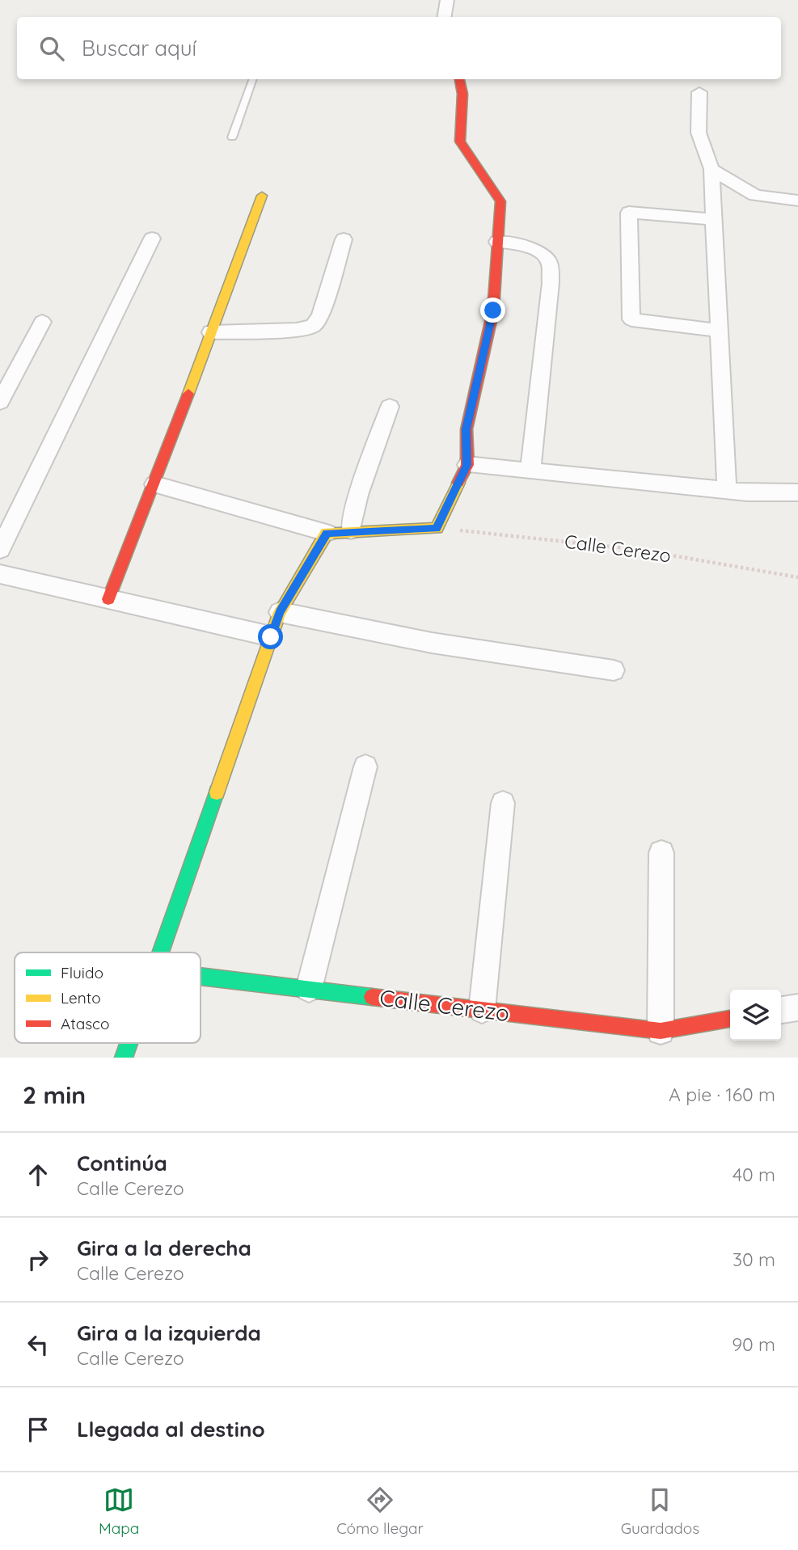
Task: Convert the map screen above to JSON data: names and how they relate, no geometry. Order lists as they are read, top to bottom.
{
  "streets": {
    "street": ["Calle Cerezo"]
  },
  "legend": ["Fluido", "Lento", "Atasco"],
  "page": {
    "search": "Buscar aquí",
    "heading": ["2 min", "A pie · 160 m"],
    "list": [
      ["Continúa", "Calle Cerezo", "40 m"],
      ["Gira a la derecha", "Calle Cerezo", "30 m"],
      ["Gira a la izquierda", "Calle Cerezo", "90 m"],
      "Llegada al destino"
    ],
    "nav": ["Mapa", "Cómo llegar", "Guardados"]
  }
}
